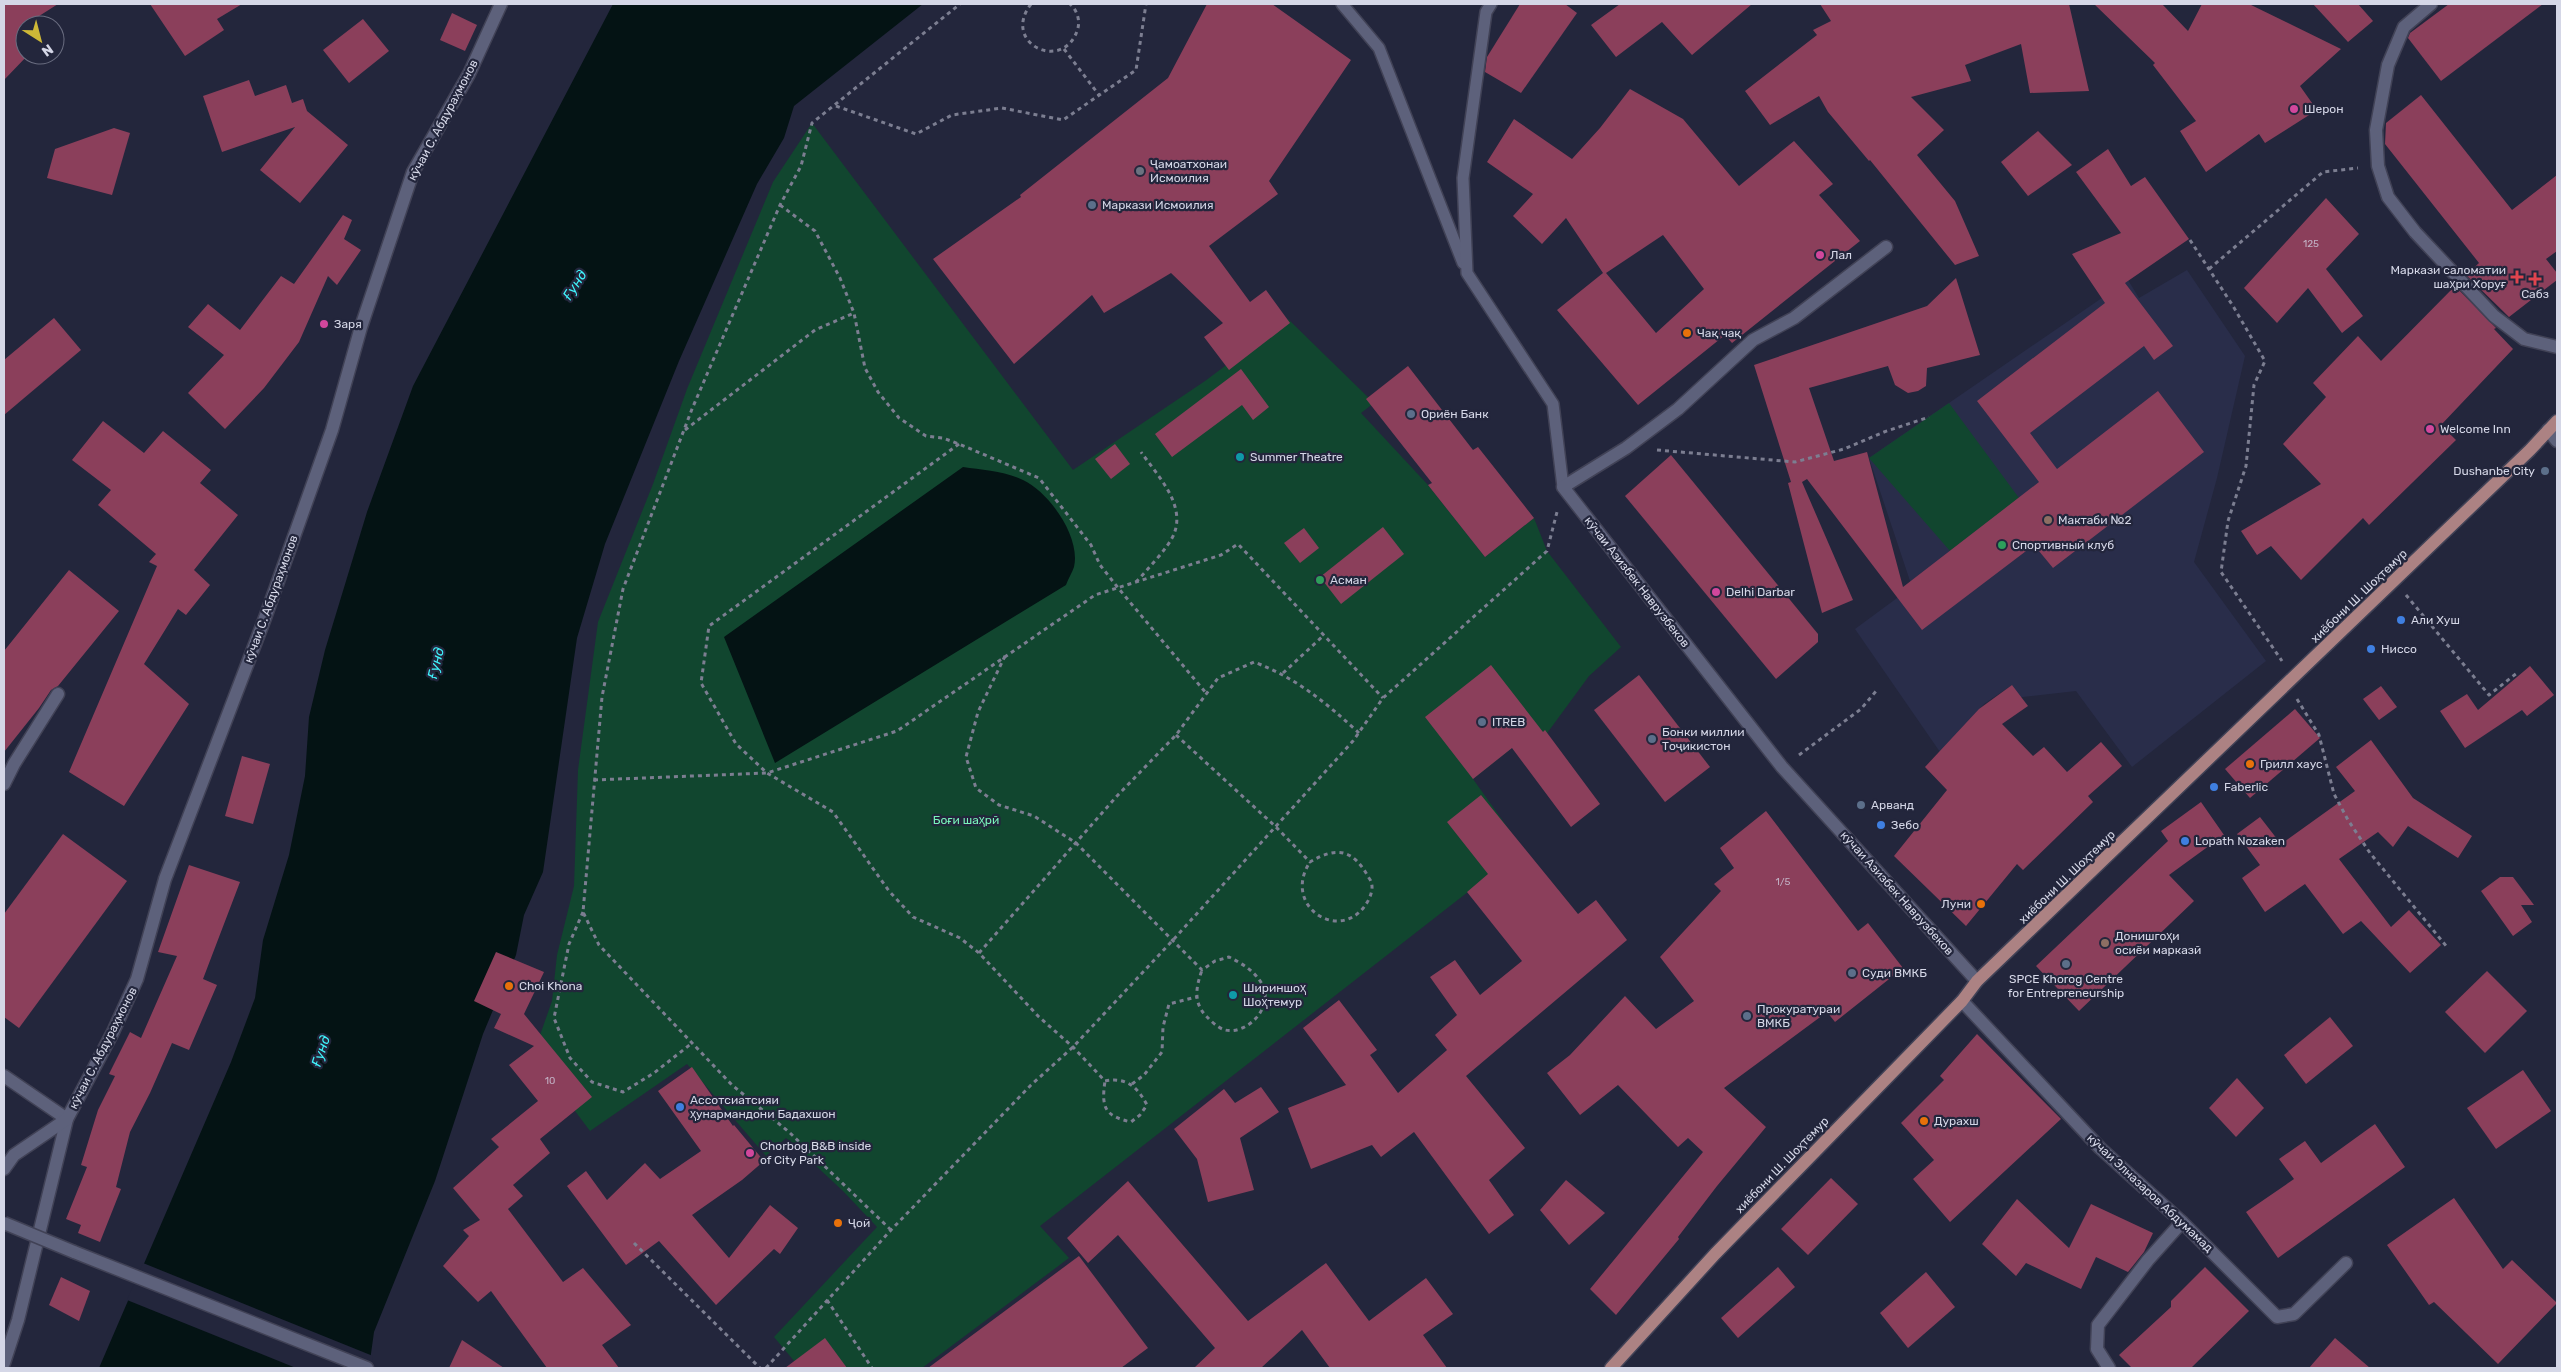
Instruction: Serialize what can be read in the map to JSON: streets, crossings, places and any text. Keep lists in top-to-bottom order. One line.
{"streets":{"main road":["хиёбони Ш. Шоҳтемур"],"street":["кӯчаи С. Абдураҳмонов","кӯчаи Азизбек Наврузбеков","кӯчаи Элназаров Абдумамад"]},"crossings":[["кӯчаи Азизбек Наврузбеков","хиёбони Ш. Шоҳтемур"],["хиёбони Ш. Шоҳтемур","кӯчаи Элназаров Абдумамад"]],"water":["Ғунд"],"parks":["Боғи шаҳрӣ"],"places":{"other":["Шерон","Ҷамоатхонаи Исмоилия","Маркази Исмоилия","Лал","Заря","Чақ чақ","Ориён Банк","Welcome Inn","Summer Theatre","Dushanbe City","Мактаби №2","Спортивный клуб","Асман","Delhi Darbar","Али Хуш","Ниссо","ITREB","Бонки миллии Тоҷикистон","Грилл хаус","Faberlic","Арванд","Зебо","Lopath Nozaken","Луни","Донишгоҳи осиёи марказӣ","SPCE Khorog Centre for Entrepreneurship","Суди ВМКБ","Choi Khona","Шириншоҳ Шоҳтемур","Прокуратураи ВМКБ","Ассотсиатсияи ҳунармандони Бадахшон","Дурахш","Chorbog B&B inside of City Park","Ҷой"],"health":["Маркази саломатии шаҳри Хоруғ","Сабз"]},"house_numbers":["125","1/5","10"],"north":"bottom right"}
